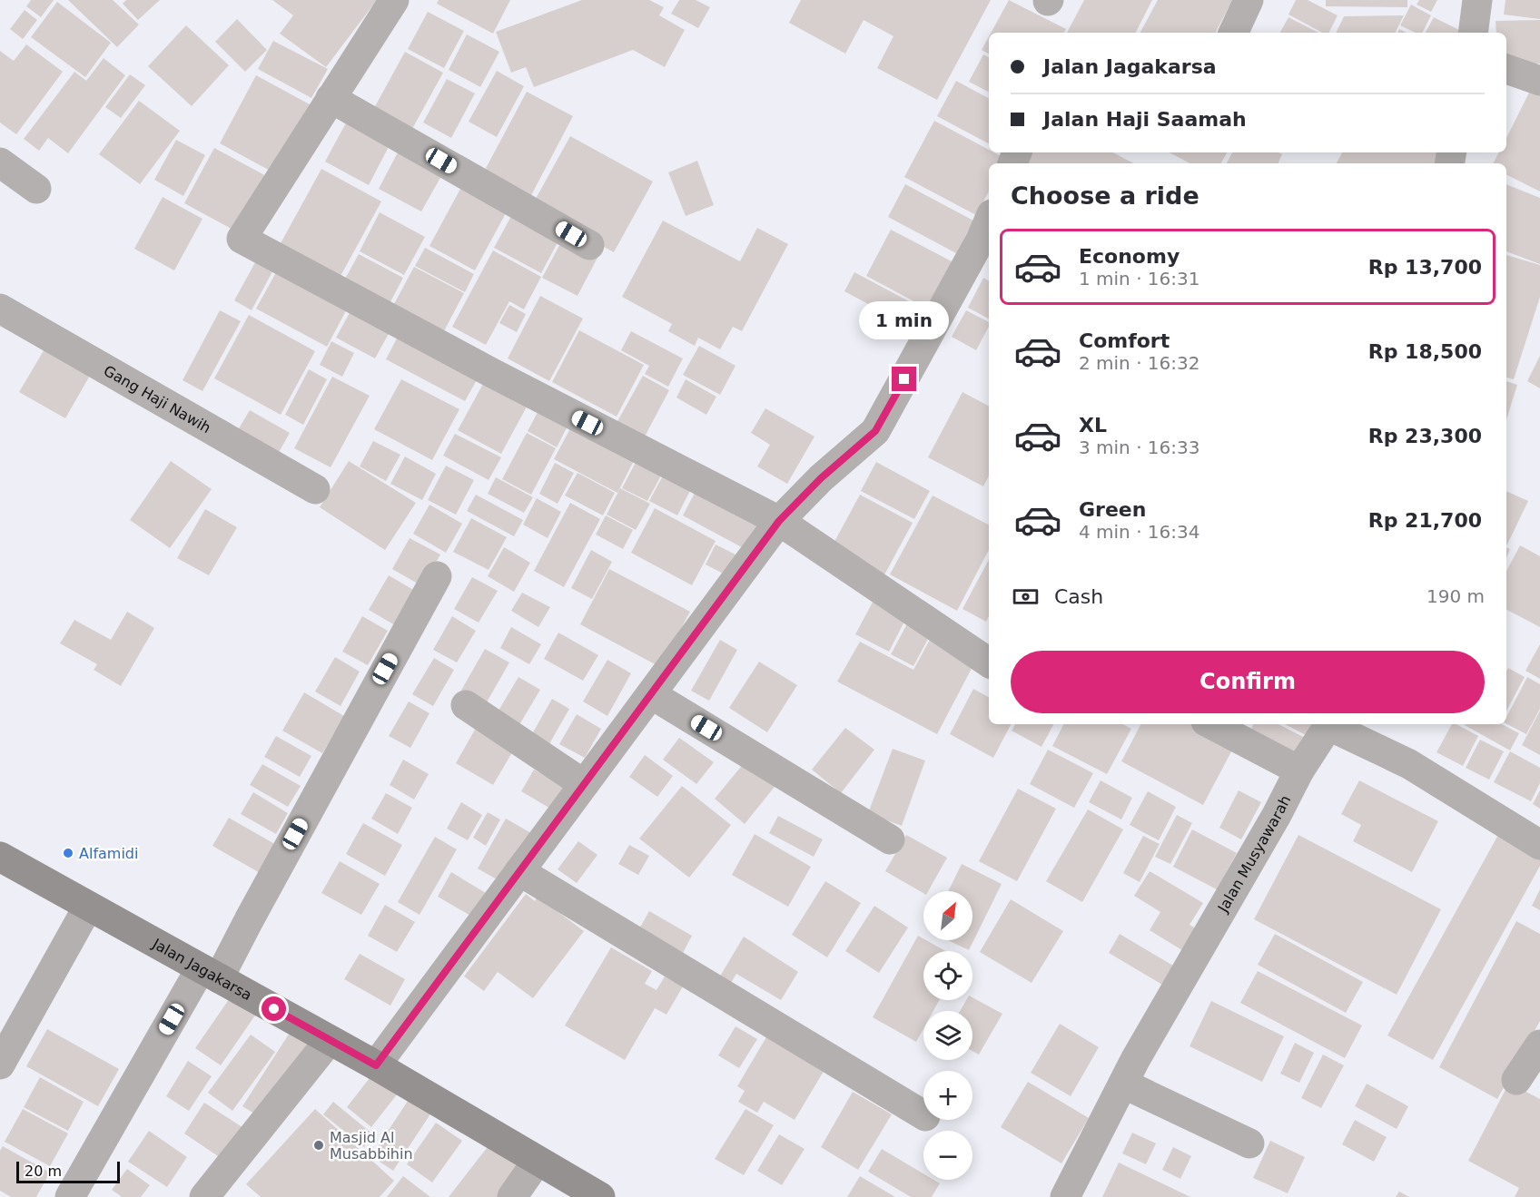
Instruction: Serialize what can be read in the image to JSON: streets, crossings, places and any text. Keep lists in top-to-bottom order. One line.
{"streets":{"main road":["Jalan Jagakarsa"],"street":["Gang Haji Nawih","Jalan Musyawarah"]},"places":["Alfamidi","Masjid Al Musabbihin"],"scale_bar":"20 m","north":"top right","page":{"banner":["Jalan Jagakarsa","Jalan Haji Saamah"],"heading":"Choose a ride","list":[{"name":"Economy","note":"1 min · 16:31","value":"Rp 13,700"},{"name":"Comfort","note":"2 min · 16:32","value":"Rp 18,500"},{"name":"XL","note":"3 min · 16:33","value":"Rp 23,300"},{"name":"Green","note":"4 min · 16:34","value":"Rp 21,700"}],"bubble":"1 min","pay":["Cash","190 m"],"buttons":"Confirm","map_buttons":["+","−"],"scale":"20 m"}}
